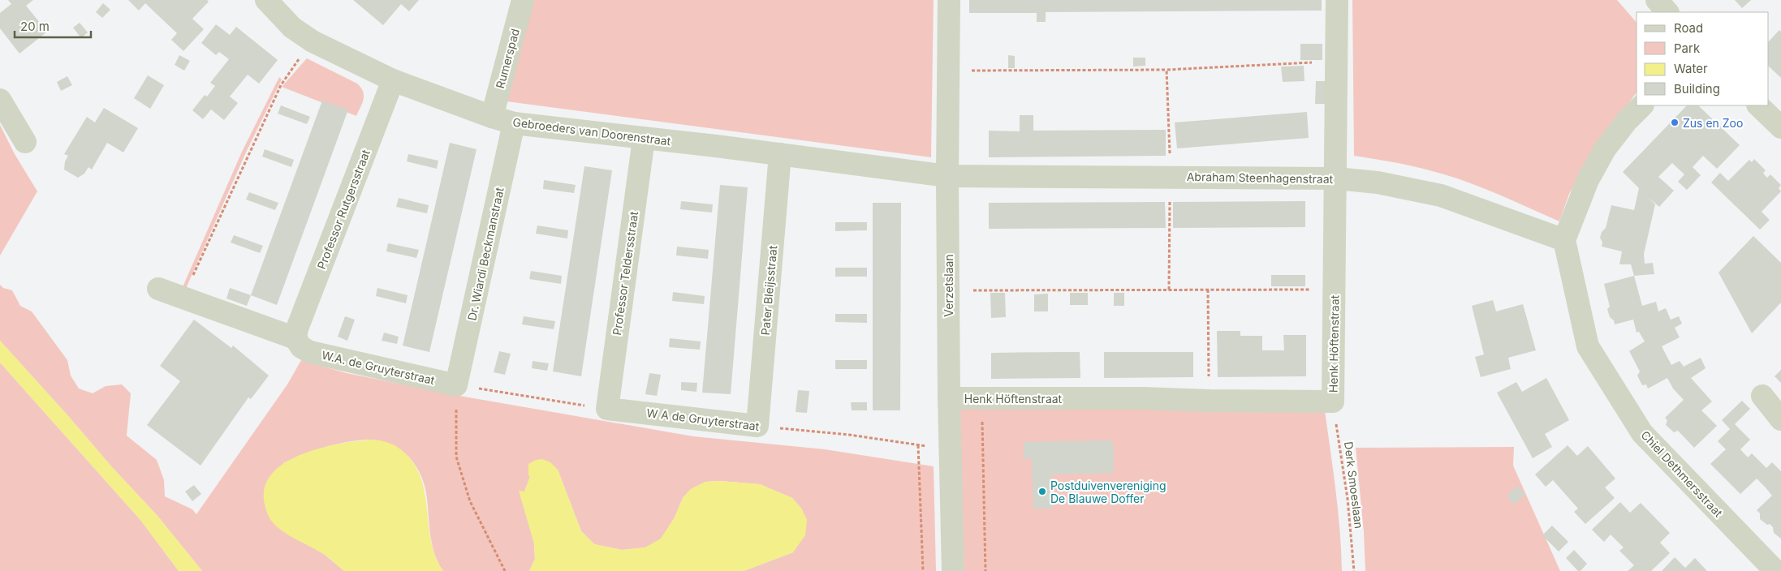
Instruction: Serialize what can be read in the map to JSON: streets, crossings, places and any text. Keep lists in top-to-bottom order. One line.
{"streets":{"street":["Rumerspad","Gebroeders van Doorenstraat","Abraham Steenhagenstraat","Professor Rutgersstraat","Dr. Wiardi Beckmanstraat","Professor Teldersstraat","Verzetslaan","Pater Bleijsstraat","Henk Höftenstraat","W.A. de Gruyterstraat","W A de Gruyterstraat","Chiel Dethmersstraat"],"path":["Derk Smoeslaan"]},"crossings":[["Rumerspad","Gebroeders van Doorenstraat"],["Gebroeders van Doorenstraat","Abraham Steenhagenstraat"],["Gebroeders van Doorenstraat","Professor Rutgersstraat"],["Gebroeders van Doorenstraat","Dr. Wiardi Beckmanstraat"],["Gebroeders van Doorenstraat","Professor Teldersstraat"],["Gebroeders van Doorenstraat","Verzetslaan"],["Gebroeders van Doorenstraat","Pater Bleijsstraat"],["Abraham Steenhagenstraat","Verzetslaan"],["Abraham Steenhagenstraat","Henk Höftenstraat"],["Abraham Steenhagenstraat","Chiel Dethmersstraat"],["Professor Rutgersstraat","W.A. de Gruyterstraat"],["Dr. Wiardi Beckmanstraat","W.A. de Gruyterstraat"],["Professor Teldersstraat","W A de Gruyterstraat"],["Verzetslaan","Henk Höftenstraat"],["Verzetslaan","W A de Gruyterstraat"],["Pater Bleijsstraat","W A de Gruyterstraat"],["Henk Höftenstraat","Derk Smoeslaan"]],"places":["Zus en Zoo","Postduivenvereniging De Blauwe Doffer"],"legend":["Road","Park","Water","Building"],"scale_bar":"20 m"}
